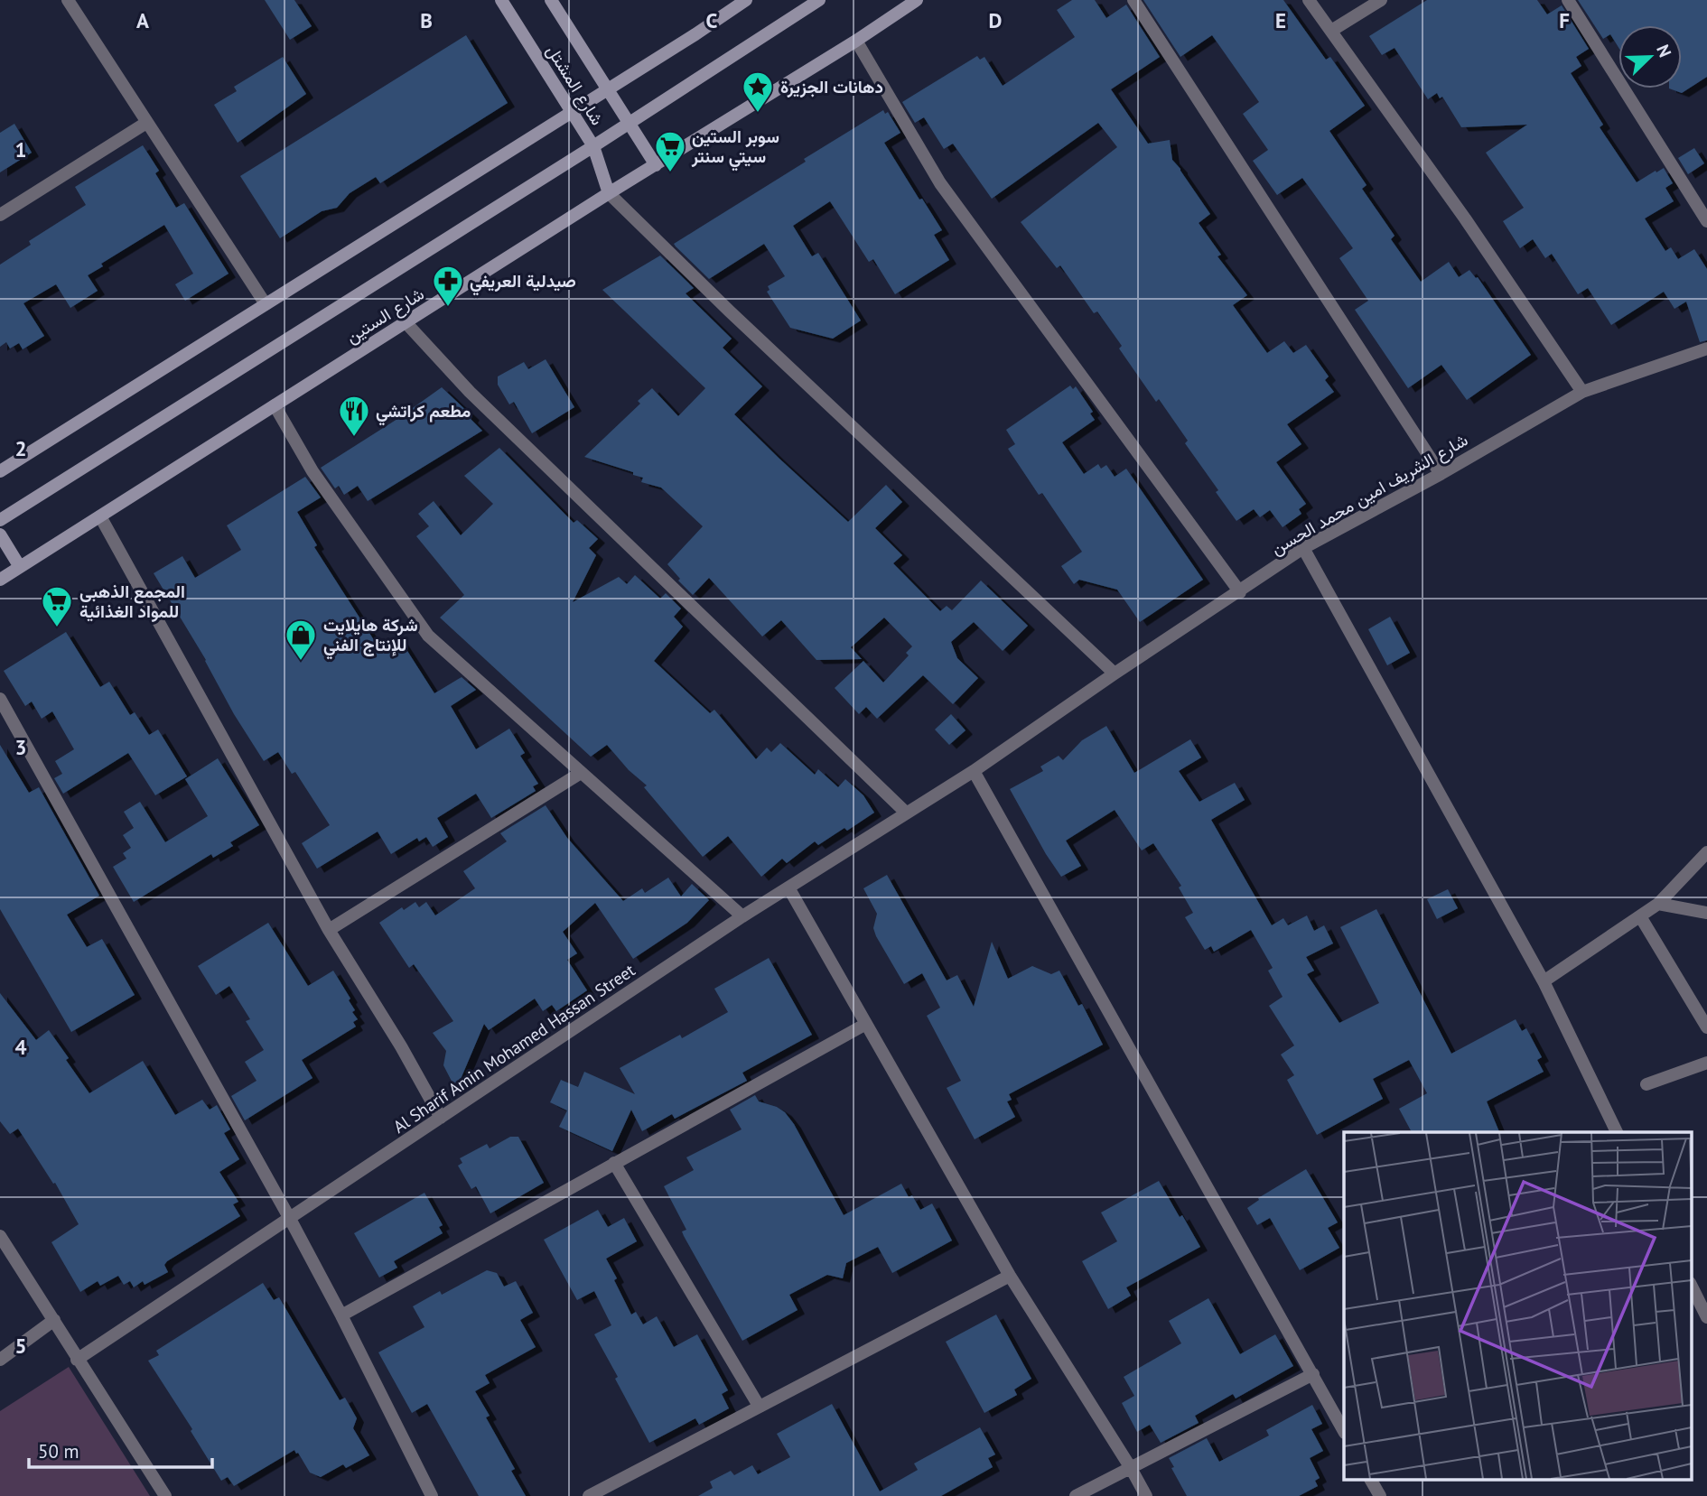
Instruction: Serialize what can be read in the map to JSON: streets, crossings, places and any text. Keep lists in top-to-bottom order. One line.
{"streets":{"main road":["شارع المشتل","شارع الستين"],"street":["شارع الشريف امين محمد الحسن","Al Sharif Amin Mohamed Hassan Street"]},"crossings":[["شارع المشتل","شارع الستين"],["شارع الشريف امين محمد الحسن","Al Sharif Amin Mohamed Hassan Street"]],"places":{"place":["دهانات الجزيرة"],"supermarket":["سوبر الستين سيتي سنتر","المجمع الذهبي للمواد الغذائية"],"pharmacy":["صيدلية العريفي"],"restaurant":["مطعم كراتشي"],"shop":["شركة هايلايت للإنتاج الفني"]},"scale_bar":"50 m","north":"top right","grid":{"columns":["A","B","C","D","E","F"],"rows":["1","2","3","4","5"]}}
